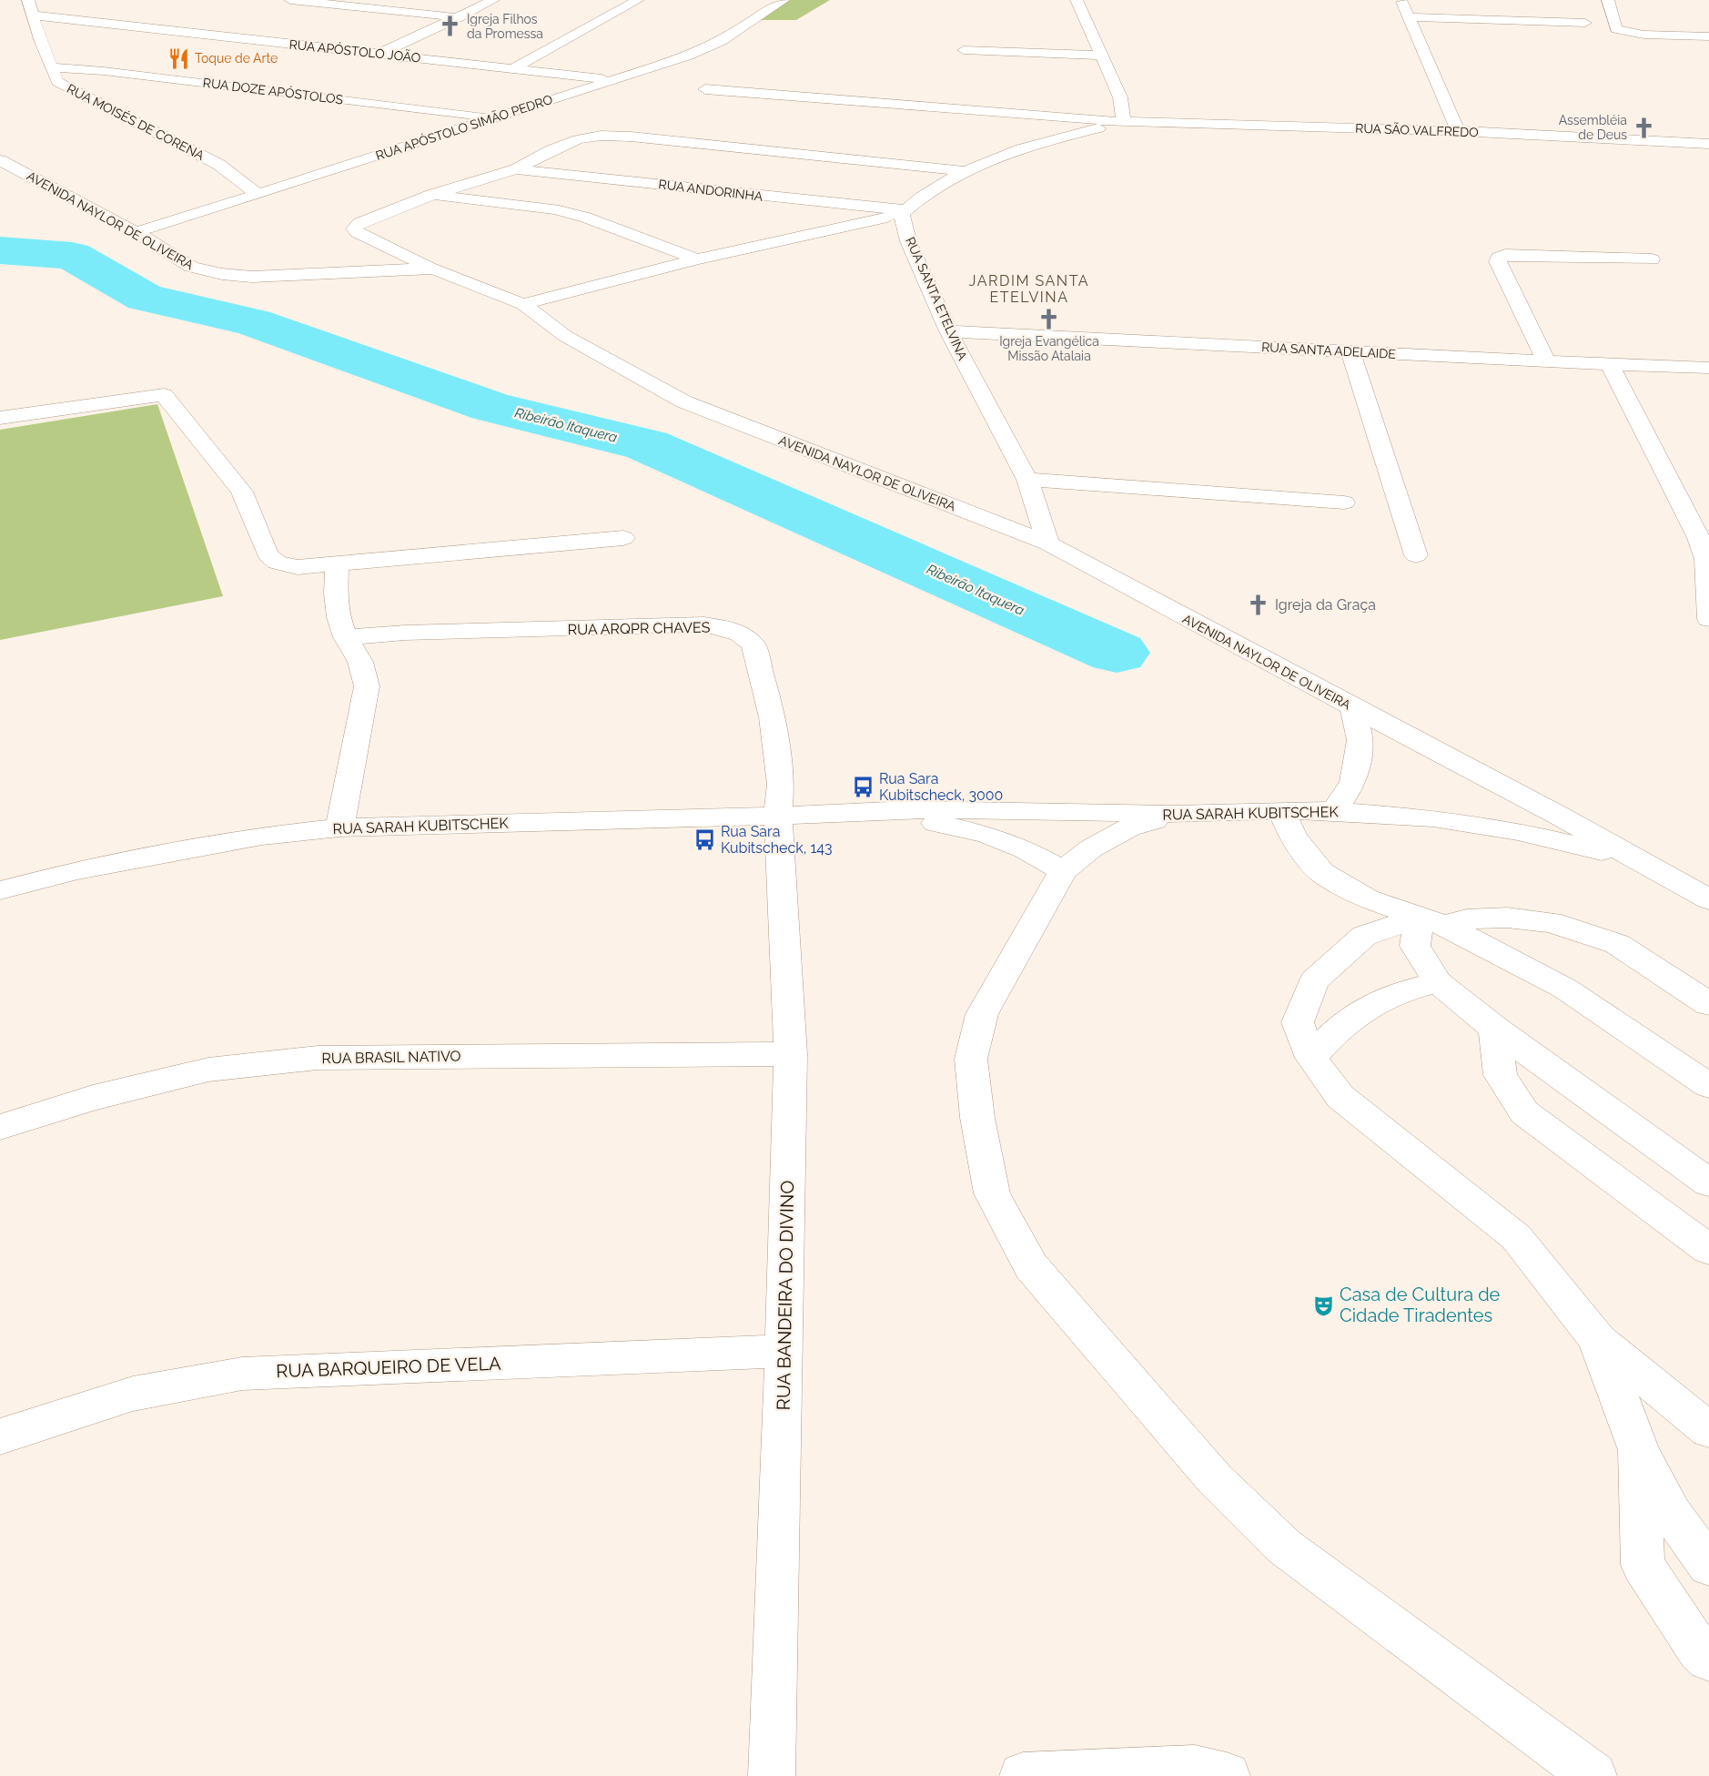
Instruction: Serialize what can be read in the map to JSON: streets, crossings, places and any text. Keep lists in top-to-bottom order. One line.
{"streets":{"street":["RUA APÓSTOLO JOÃO","RUA DOZE APÓSTOLOS","RUA MOISÉS DE CORENA","RUA APÓSTOLO SIMÃO PEDRO","RUA SÃO VALFREDO","RUA ANDORINHA","AVENIDA NAYLOR DE OLIVEIRA","RUA SANTA ETELVINA","RUA SANTA ADELAIDE","RUA ARQPR CHAVES","RUA SARAH KUBITSCHEK","RUA BRASIL NATIVO","RUA BANDEIRA DO DIVINO","RUA BARQUEIRO DE VELA"]},"crossings":[["RUA APÓSTOLO JOÃO","RUA MOISÉS DE CORENA"],["RUA APÓSTOLO JOÃO","RUA APÓSTOLO SIMÃO PEDRO"],["RUA DOZE APÓSTOLOS","RUA MOISÉS DE CORENA"],["RUA DOZE APÓSTOLOS","RUA APÓSTOLO SIMÃO PEDRO"],["RUA MOISÉS DE CORENA","RUA APÓSTOLO SIMÃO PEDRO"],["RUA APÓSTOLO SIMÃO PEDRO","AVENIDA NAYLOR DE OLIVEIRA"],["RUA ANDORINHA","RUA SANTA ETELVINA"],["AVENIDA NAYLOR DE OLIVEIRA","RUA SANTA ETELVINA"],["AVENIDA NAYLOR DE OLIVEIRA","RUA SARAH KUBITSCHEK"],["RUA SANTA ETELVINA","RUA SANTA ADELAIDE"],["RUA ARQPR CHAVES","RUA SARAH KUBITSCHEK"],["RUA ARQPR CHAVES","RUA BANDEIRA DO DIVINO"],["RUA SARAH KUBITSCHEK","RUA BANDEIRA DO DIVINO"],["RUA BRASIL NATIVO","RUA BANDEIRA DO DIVINO"],["RUA BANDEIRA DO DIVINO","RUA BARQUEIRO DE VELA"]],"districts":["JARDIM SANTA ETELVINA"],"water":["Ribeirão Itaquera"],"places":{"church":["Igreja Filhos da Promessa","Assembléia de Deus","Igreja Evangélica Missão Atalaia","Igreja da Graça"],"restaurant":["Toque de Arte"],"bus stop":["Rua Sara Kubitscheck, 3000","Rua Sara Kubitscheck, 143"],"theatre":["Casa de Cultura de Cidade Tiradentes"]}}
